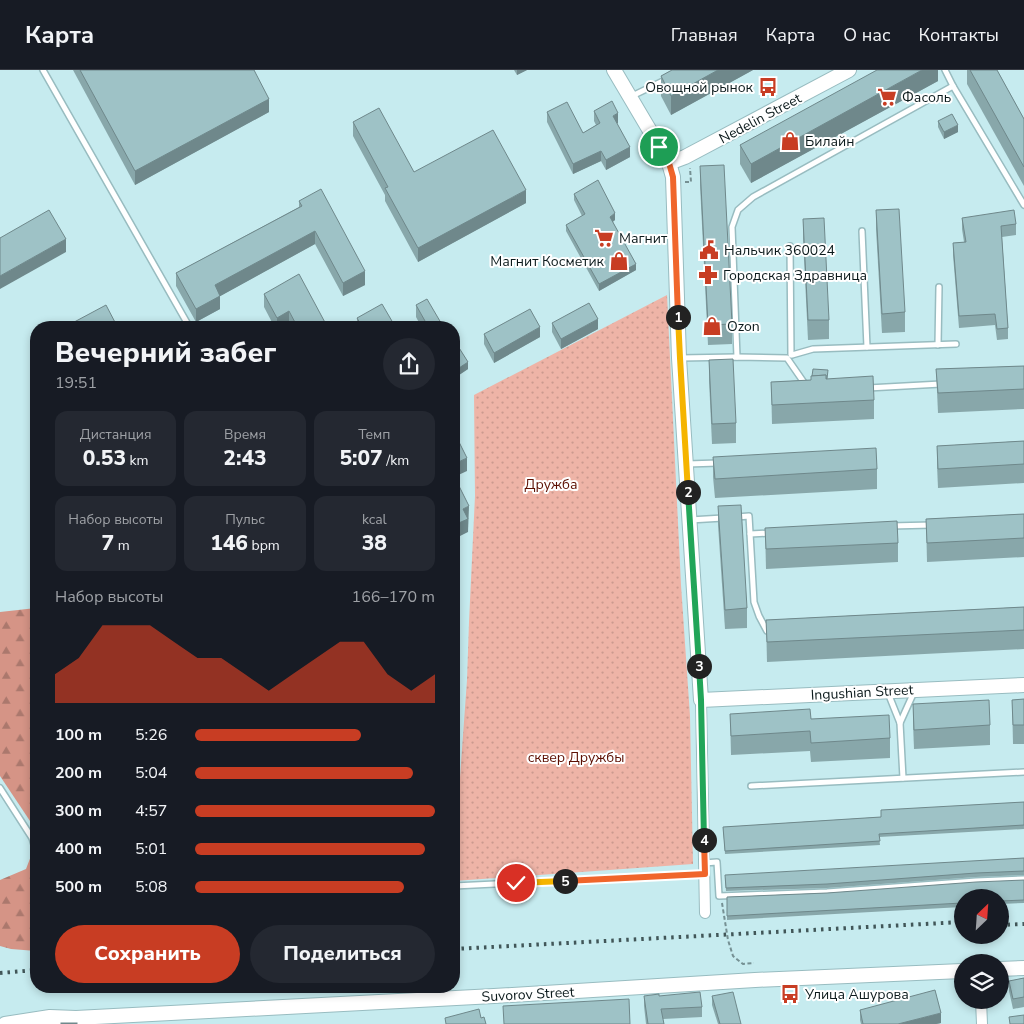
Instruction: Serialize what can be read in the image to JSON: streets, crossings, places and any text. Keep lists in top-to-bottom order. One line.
{"streets":{"street":["Nedelin Street","Ingushian Street","Suvorov Street"]},"parks":["Дружба","сквер Дружбы"],"places":{"bus stop":["Овощной рынок","Улица Ашурова"],"supermarket":["Фасоль","Магнит"],"shop":["Билайн","Магнит Косметик","Ozon"],"public building":["Нальчик 360024"],"pharmacy":["Городская Здравница"]},"north":"top right","page":{"header":"Карта","nav":["Главная","Карта","О нас","Контакты"],"pins":["1","2","3","4","5"],"heading":["Вечерний забег","19:51"],"stats":[["Дистанция","0.53 km"],["Время","2:43"],["Темп","5:07 /km"],["Набор высоты","7 m"],["Пульс","146 bpm"],["kcal","38"]],"chart":["Набор высоты","166–170 m"],"list":[{"name":"100 m","note":"5:26"},{"name":"200 m","note":"5:04"},{"name":"300 m","note":"4:57"},{"name":"400 m","note":"5:01"},{"name":"500 m","note":"5:08"}],"buttons":["Сохранить","Поделиться"]}}
